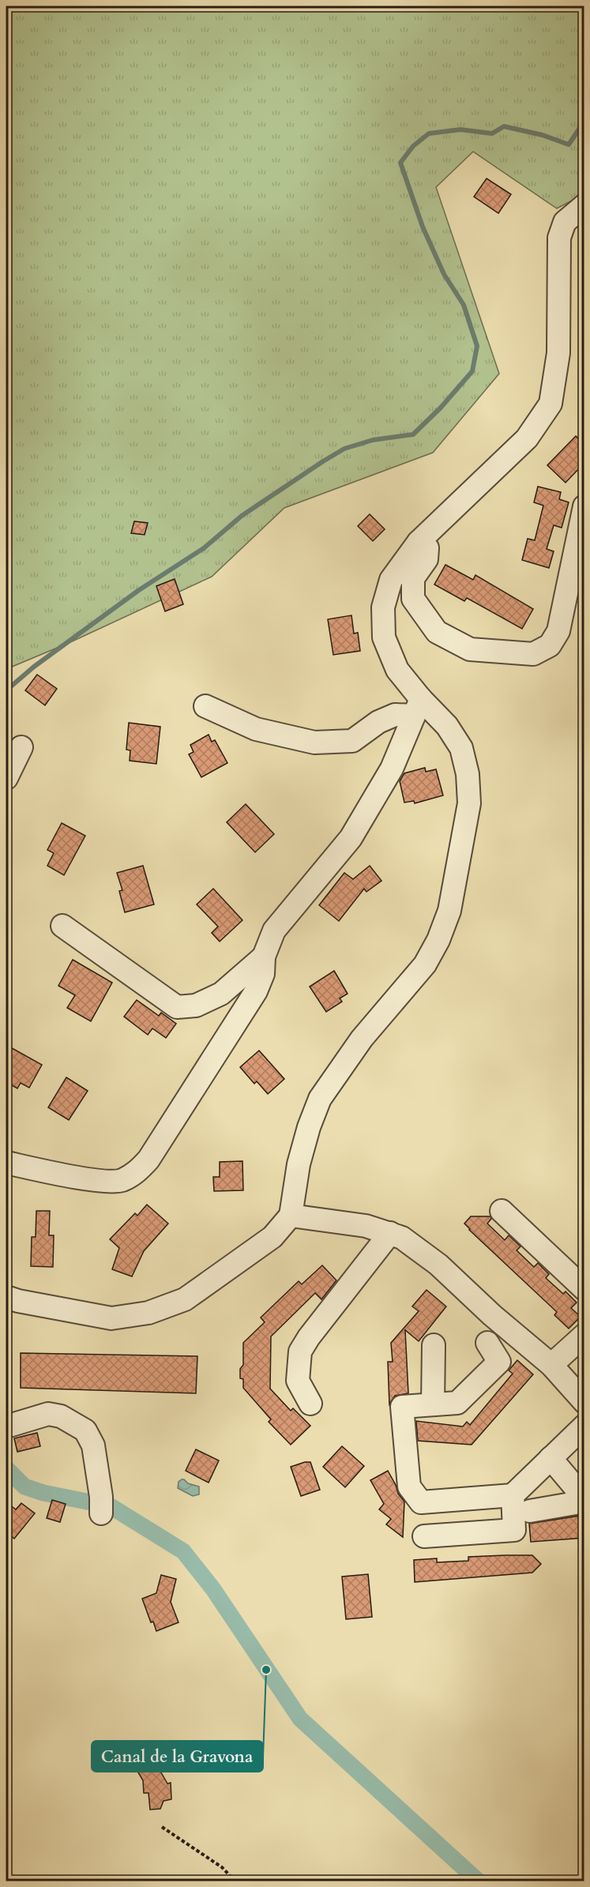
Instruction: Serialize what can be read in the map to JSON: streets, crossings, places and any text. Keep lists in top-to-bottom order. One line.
{"places":["Canal de la Gravona"]}
